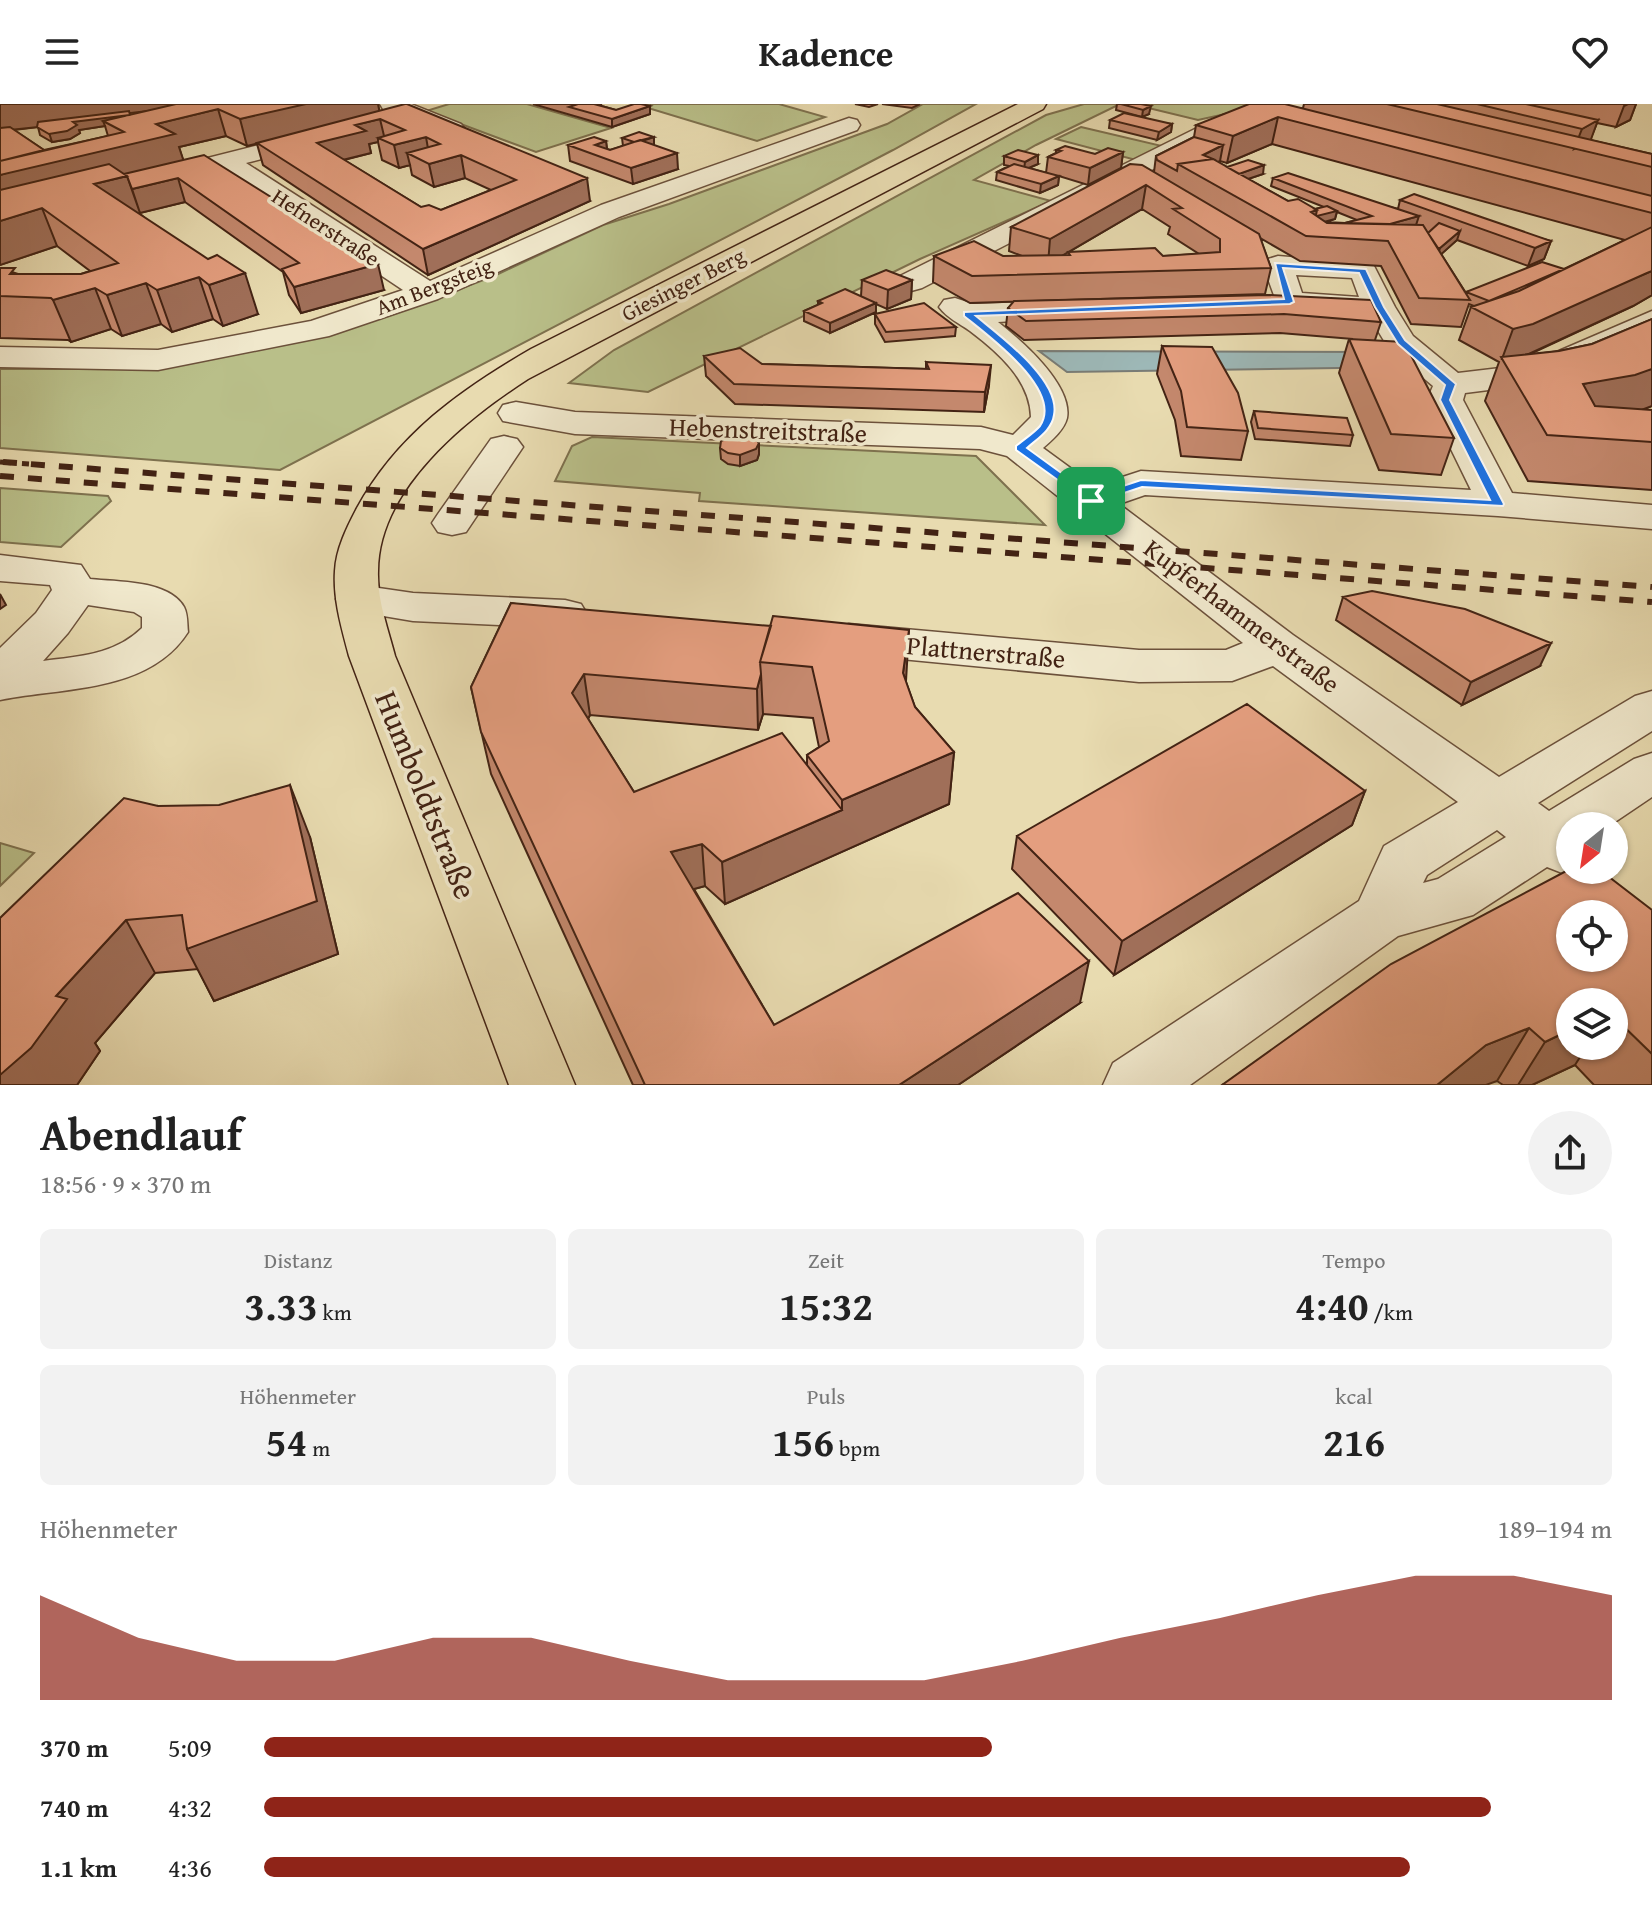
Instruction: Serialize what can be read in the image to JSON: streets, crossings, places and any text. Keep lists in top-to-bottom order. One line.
{"streets":{"main road":["Giesinger Berg","Humboldtstraße"],"street":["Hefnerstraße","Am Bergsteig","Hebenstreitstraße","Kupferhammerstraße","Plattnerstraße"]},"crossings":[["Hefnerstraße","Am Bergsteig"],["Giesinger Berg","Humboldtstraße"],["Hebenstreitstraße","Kupferhammerstraße"],["Kupferhammerstraße","Plattnerstraße"]],"north":"bottom left","page":{"header":"Kadence","heading":["Abendlauf","18:56 · 9 × 370 m"],"stats":[["Distanz","3.33 km"],["Zeit","15:32"],["Tempo","4:40 /km"],["Höhenmeter","54 m"],["Puls","156 bpm"],["kcal","216"]],"chart":["Höhenmeter","189–194 m"],"list":[{"name":"370 m","note":"5:09"},{"name":"740 m","note":"4:32"},{"name":"1.1 km","note":"4:36"}]}}
